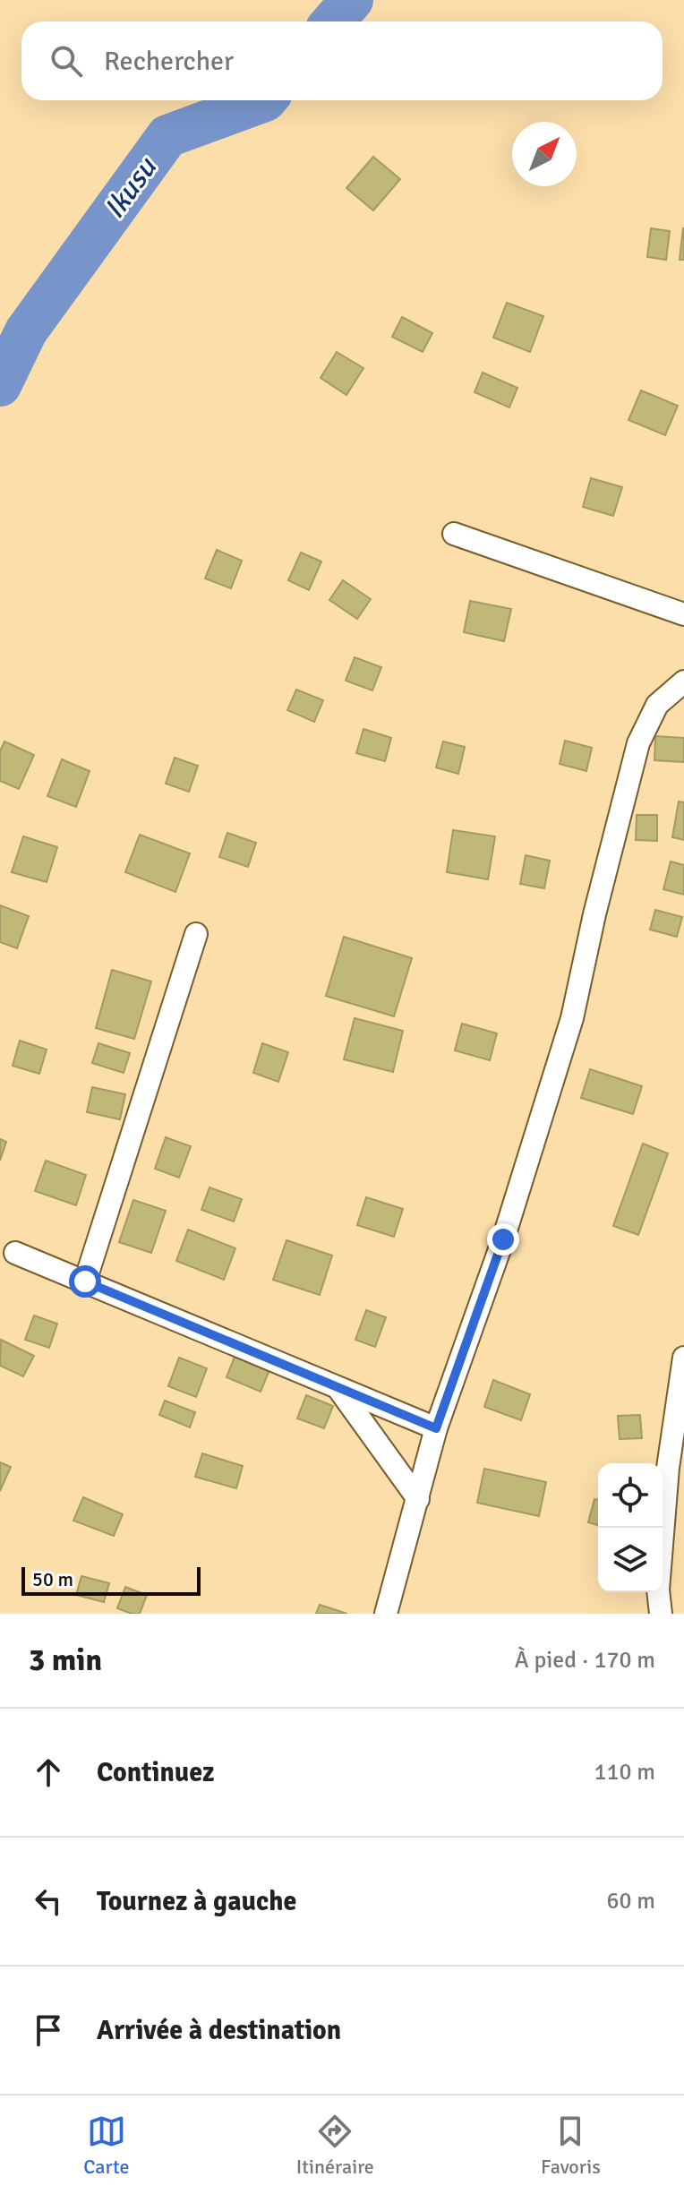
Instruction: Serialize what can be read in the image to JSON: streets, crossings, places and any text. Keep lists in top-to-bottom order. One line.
{"water":["Ikusu"],"scale_bar":"50 m","north":"top right","page":{"search":"Rechercher","scale":"50 m","heading":["3 min","À pied · 170 m"],"list":[["Continuez","110 m"],["Tournez à gauche","60 m"],"Arrivée à destination"],"nav":["Carte","Itinéraire","Favoris"]}}
